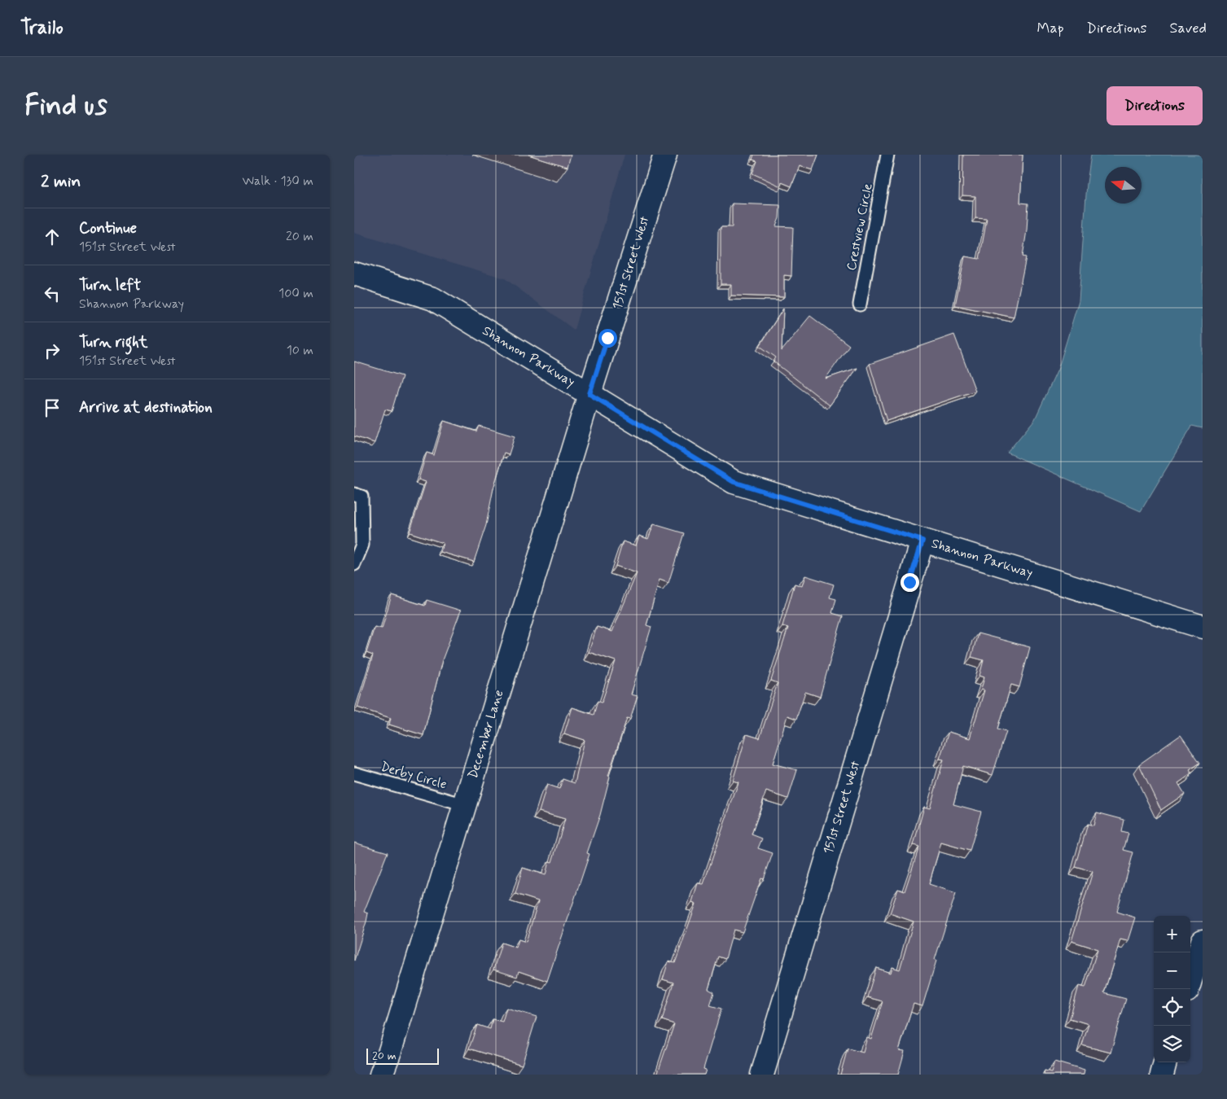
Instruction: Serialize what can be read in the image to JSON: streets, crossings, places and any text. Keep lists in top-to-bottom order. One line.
{"streets":{"street":["151st Street West","Shannon Parkway","December Lane"],"lane":["Crestview Circle","Derby Circle"]},"crossings":[["151st Street West","Shannon Parkway"],["151st Street West","December Lane"],["Shannon Parkway","December Lane"],["December Lane","Derby Circle"]],"scale_bar":"20 m","north":"left","page":{"header":"Trailo","nav":["Map","Directions","Saved"],"buttons":"Directions","title":"Find us","heading":["2 min","Walk · 130 m"],"list":[["Continue","151st Street West","20 m"],["Turn left","Shannon Parkway","100 m"],["Turn right","151st Street West","10 m"],"Arrive at destination"],"map_buttons":["+","−"],"scale":"20 m"}}
